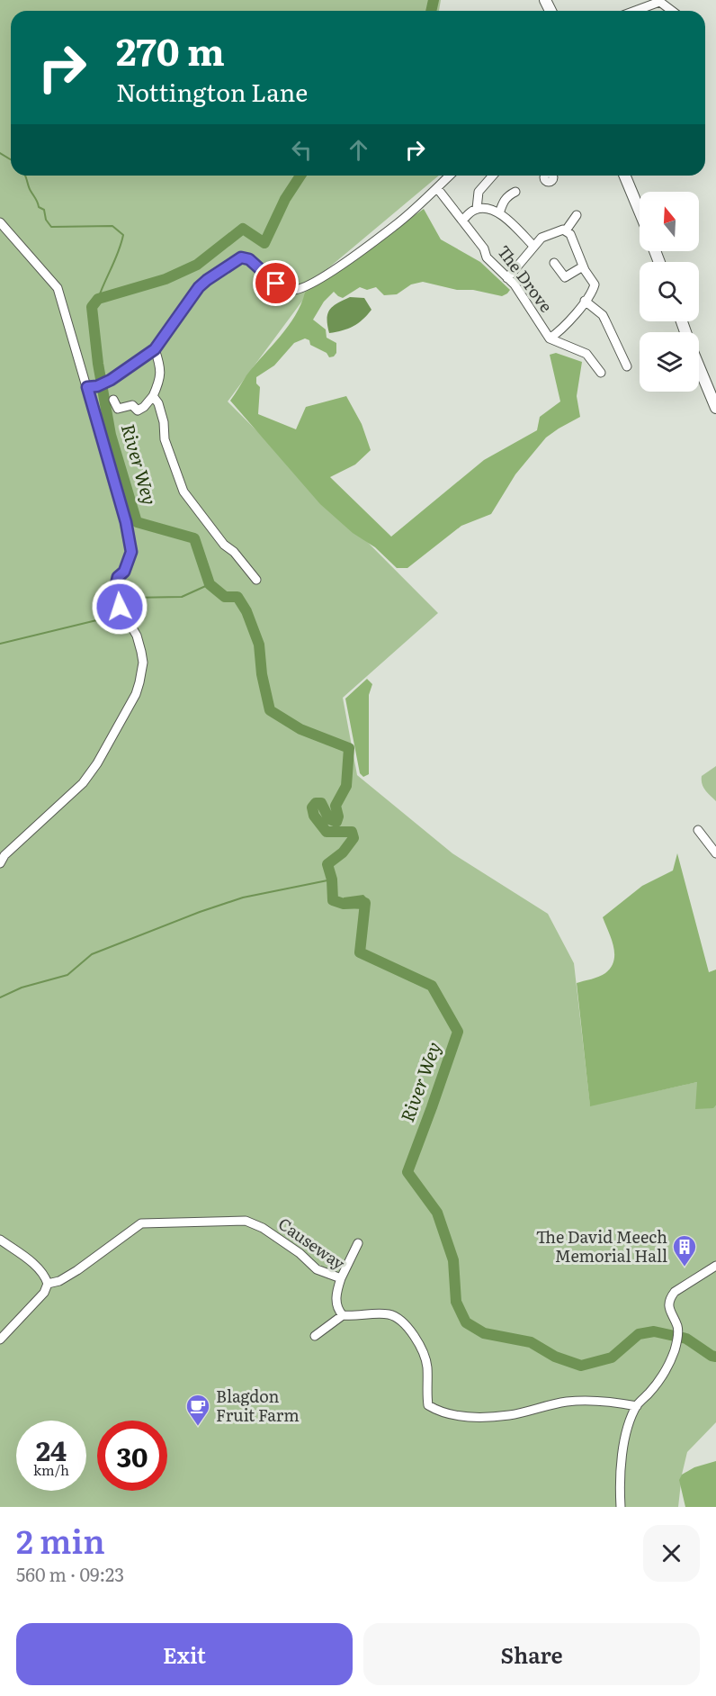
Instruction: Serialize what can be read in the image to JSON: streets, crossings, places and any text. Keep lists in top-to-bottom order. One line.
{"streets":{"street":["The Drove","Causeway"]},"water":["River Wey"],"places":{"building":["The David Meech Memorial Hall"],"cafe":["Blagdon Fruit Farm"]},"north":"top","page":{"turn":["270 m","Nottington Lane"],"speed":"24 km/h","limit":"30","heading":["2 min","560 m · 09:23"],"buttons":["Exit","Share"]}}
